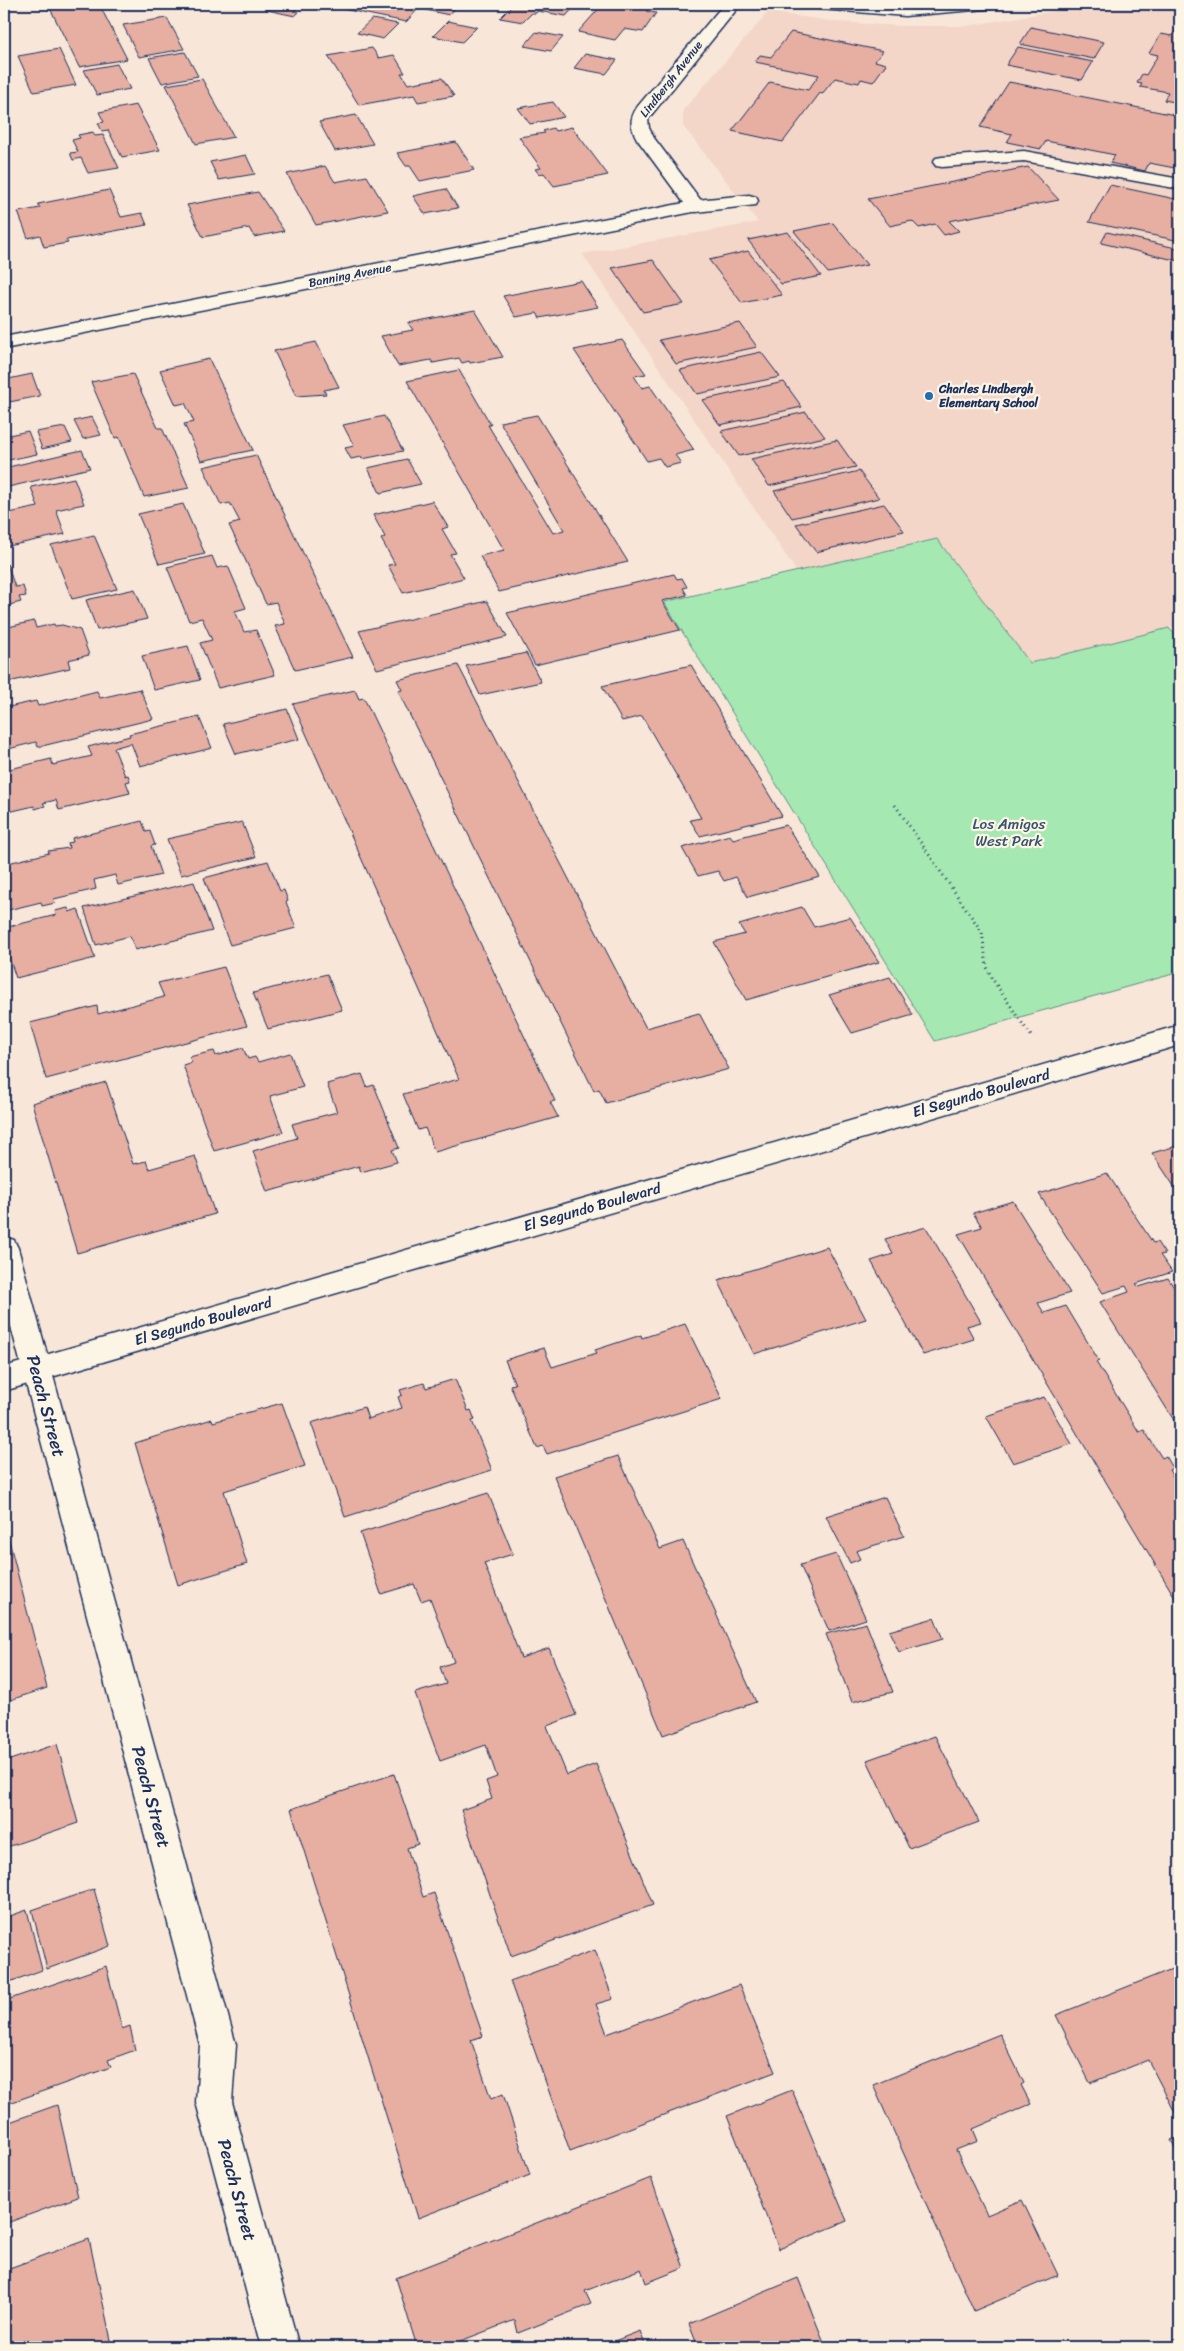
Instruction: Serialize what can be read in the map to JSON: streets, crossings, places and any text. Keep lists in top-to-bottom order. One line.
{"streets":{"street":["Lindbergh Avenue","Banning Avenue","El Segundo Boulevard","Peach Street"]},"crossings":[["Lindbergh Avenue","Banning Avenue"],["El Segundo Boulevard","Peach Street"]],"parks":["Los Amigos West Park"],"places":["Charles Lindbergh Elementary School"]}
